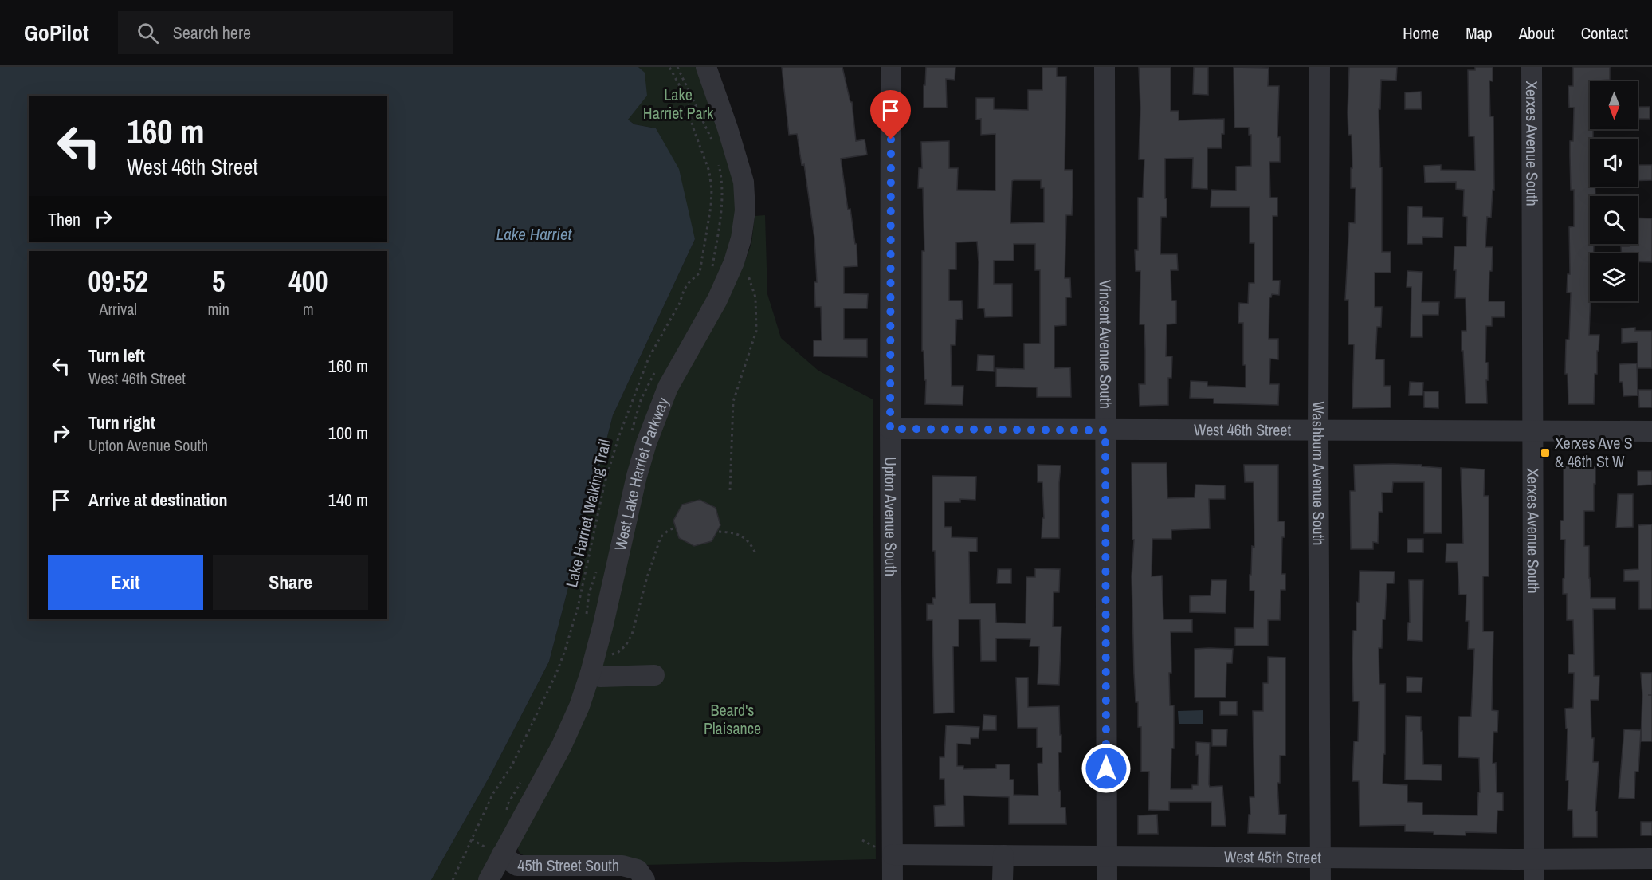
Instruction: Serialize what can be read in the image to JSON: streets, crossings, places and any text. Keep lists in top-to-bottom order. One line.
{"streets":{"street":["Xerxes Avenue South","Vincent Avenue South","West 46th Street","Washburn Avenue South","West Lake Harriet Parkway","Upton Avenue South","West 45th Street","45th Street South"],"path":["Lake Harriet Walking Trail"]},"crossings":[["Xerxes Avenue South","West 46th Street"],["Xerxes Avenue South","West 45th Street"],["Vincent Avenue South","West 46th Street"],["Vincent Avenue South","West 45th Street"],["West 46th Street","Washburn Avenue South"],["West 46th Street","Upton Avenue South"],["Washburn Avenue South","West 45th Street"],["West Lake Harriet Parkway","45th Street South"],["Upton Avenue South","West 45th Street"]],"water":["Lake Harriet"],"parks":["Lake Harriet Park","Beard's Plaisance"],"places":{"transit":["Xerxes Ave S & 46th St W"]},"north":"bottom","page":{"header":"GoPilot","search":"Search here","nav":["Home","Map","About","Contact"],"turn":["160 m","West 46th Street"],"then":"Then","eta":["09:52","Arrival","5","min","400","m"],"list":[{"name":"Turn left","note":"West 46th Street","value":"160 m"},{"name":"Turn right","note":"Upton Avenue South","value":"100 m"},{"name":"Arrive at destination","value":"140 m"}],"buttons":["Exit","Share"]}}
